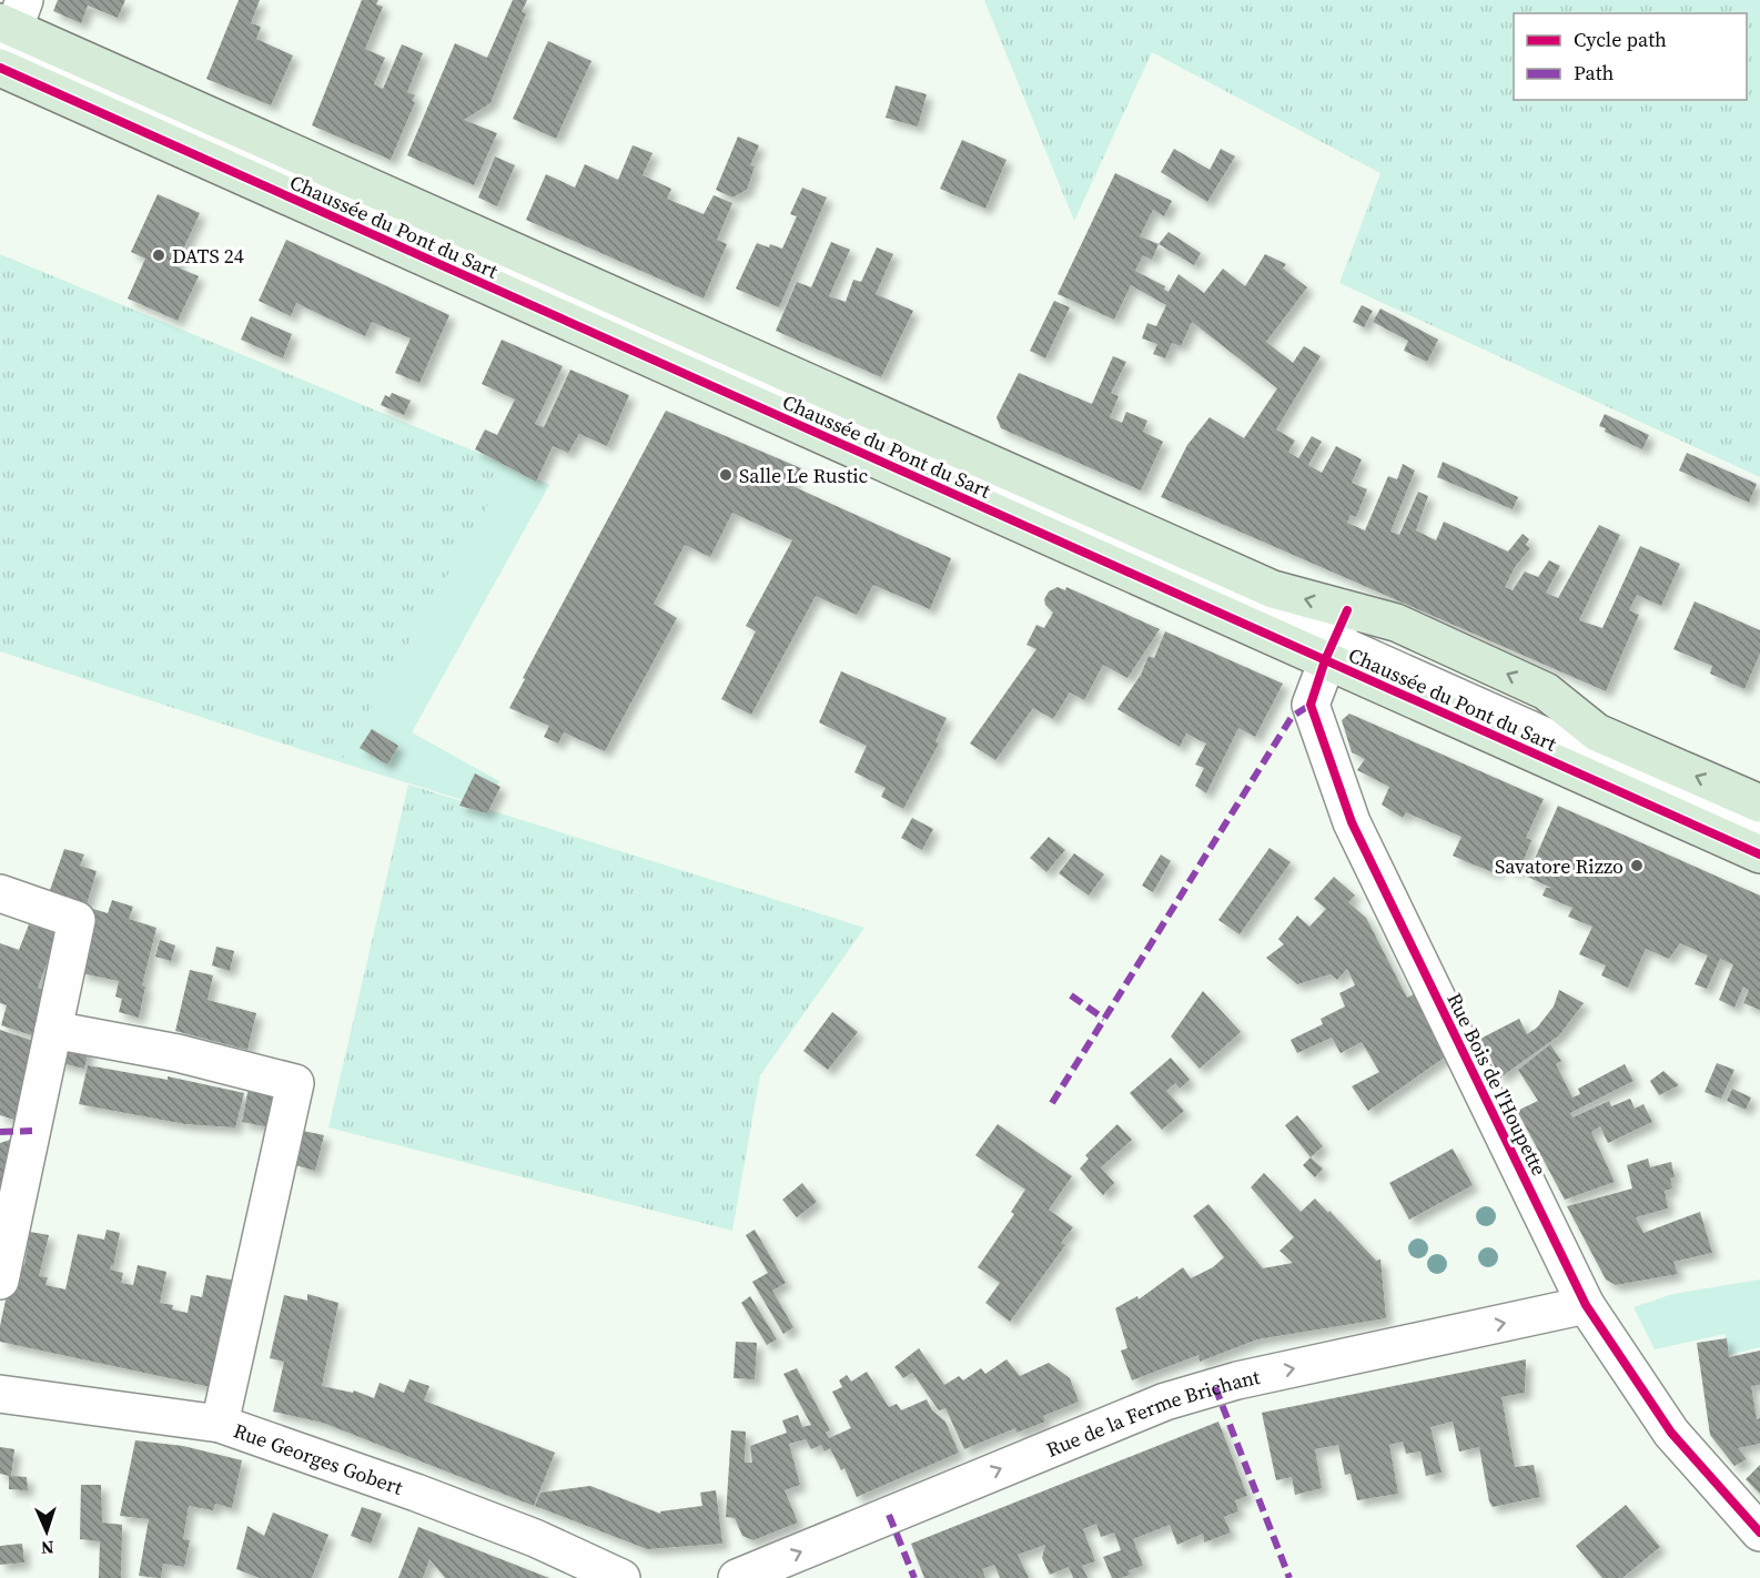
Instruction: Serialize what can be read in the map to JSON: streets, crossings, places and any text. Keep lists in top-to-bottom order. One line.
{"streets":{"main road":["Chaussée du Pont du Sart"],"street":["Rue Bois de l'Houpette","Rue de la Ferme Brichant","Rue Georges Gobert"]},"crossings":[["Chaussée du Pont du Sart","Rue Bois de l'Houpette"],["Rue Bois de l'Houpette","Rue de la Ferme Brichant"]],"one_way":["Rue de la Ferme Brichant"],"places":["DATS 24","Salle Le Rustic","Savatore Rizzo"],"legend":["Cycle path","Path"],"north":"bottom"}
